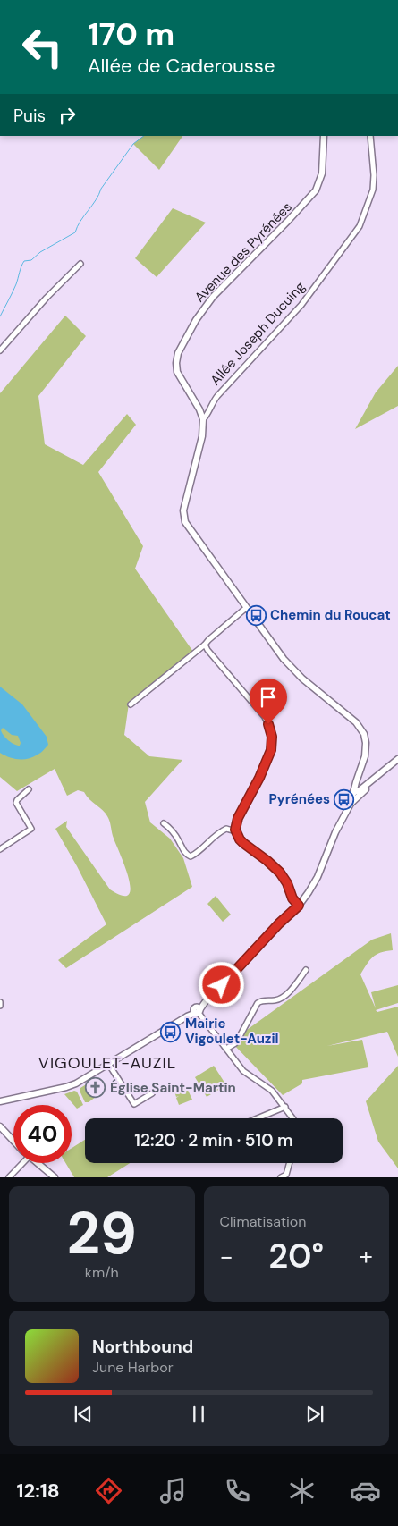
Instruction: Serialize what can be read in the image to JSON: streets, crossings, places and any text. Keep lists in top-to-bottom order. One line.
{"streets":{"street":["Avenue des Pyrénées","Allée Joseph Ducuing"]},"crossings":[["Avenue des Pyrénées","Allée Joseph Ducuing"]],"districts":["VIGOULET-AUZIL"],"places":{"bus stop":["Chemin du Roucat","Pyrénées","Mairie Vigoulet-Auzil"],"church":["Église Saint-Martin"]},"page":{"turn":["170 m","Allée de Caderousse"],"then":"Puis","limit":"40","trip":"12:20 · 2 min · 510 m","tile":[["29","km/h"],"Climatisation"],"heat":["−","20°","+"],"song":["Northbound","June Harbor"],"tabs":"12:18"}}
